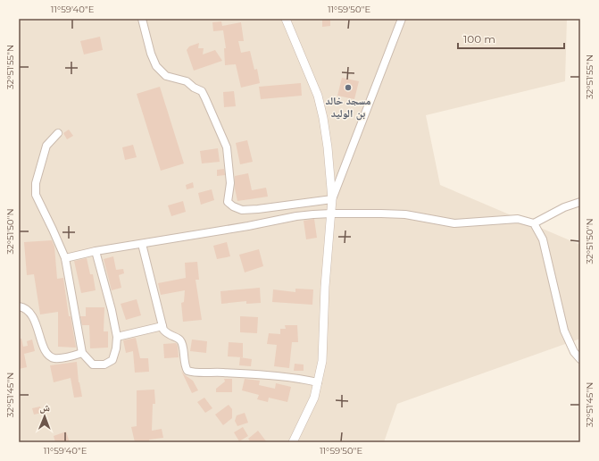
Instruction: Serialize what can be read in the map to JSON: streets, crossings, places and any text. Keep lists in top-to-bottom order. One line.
{"places":["مسجد خالد بن الوليد"],"scale_bar":"100 m","north":"top","coordinates":["11°59'40\"E","11°59'50\"E","32°51'55\"N","32°51'50\"N","32°51'45\"N"]}
